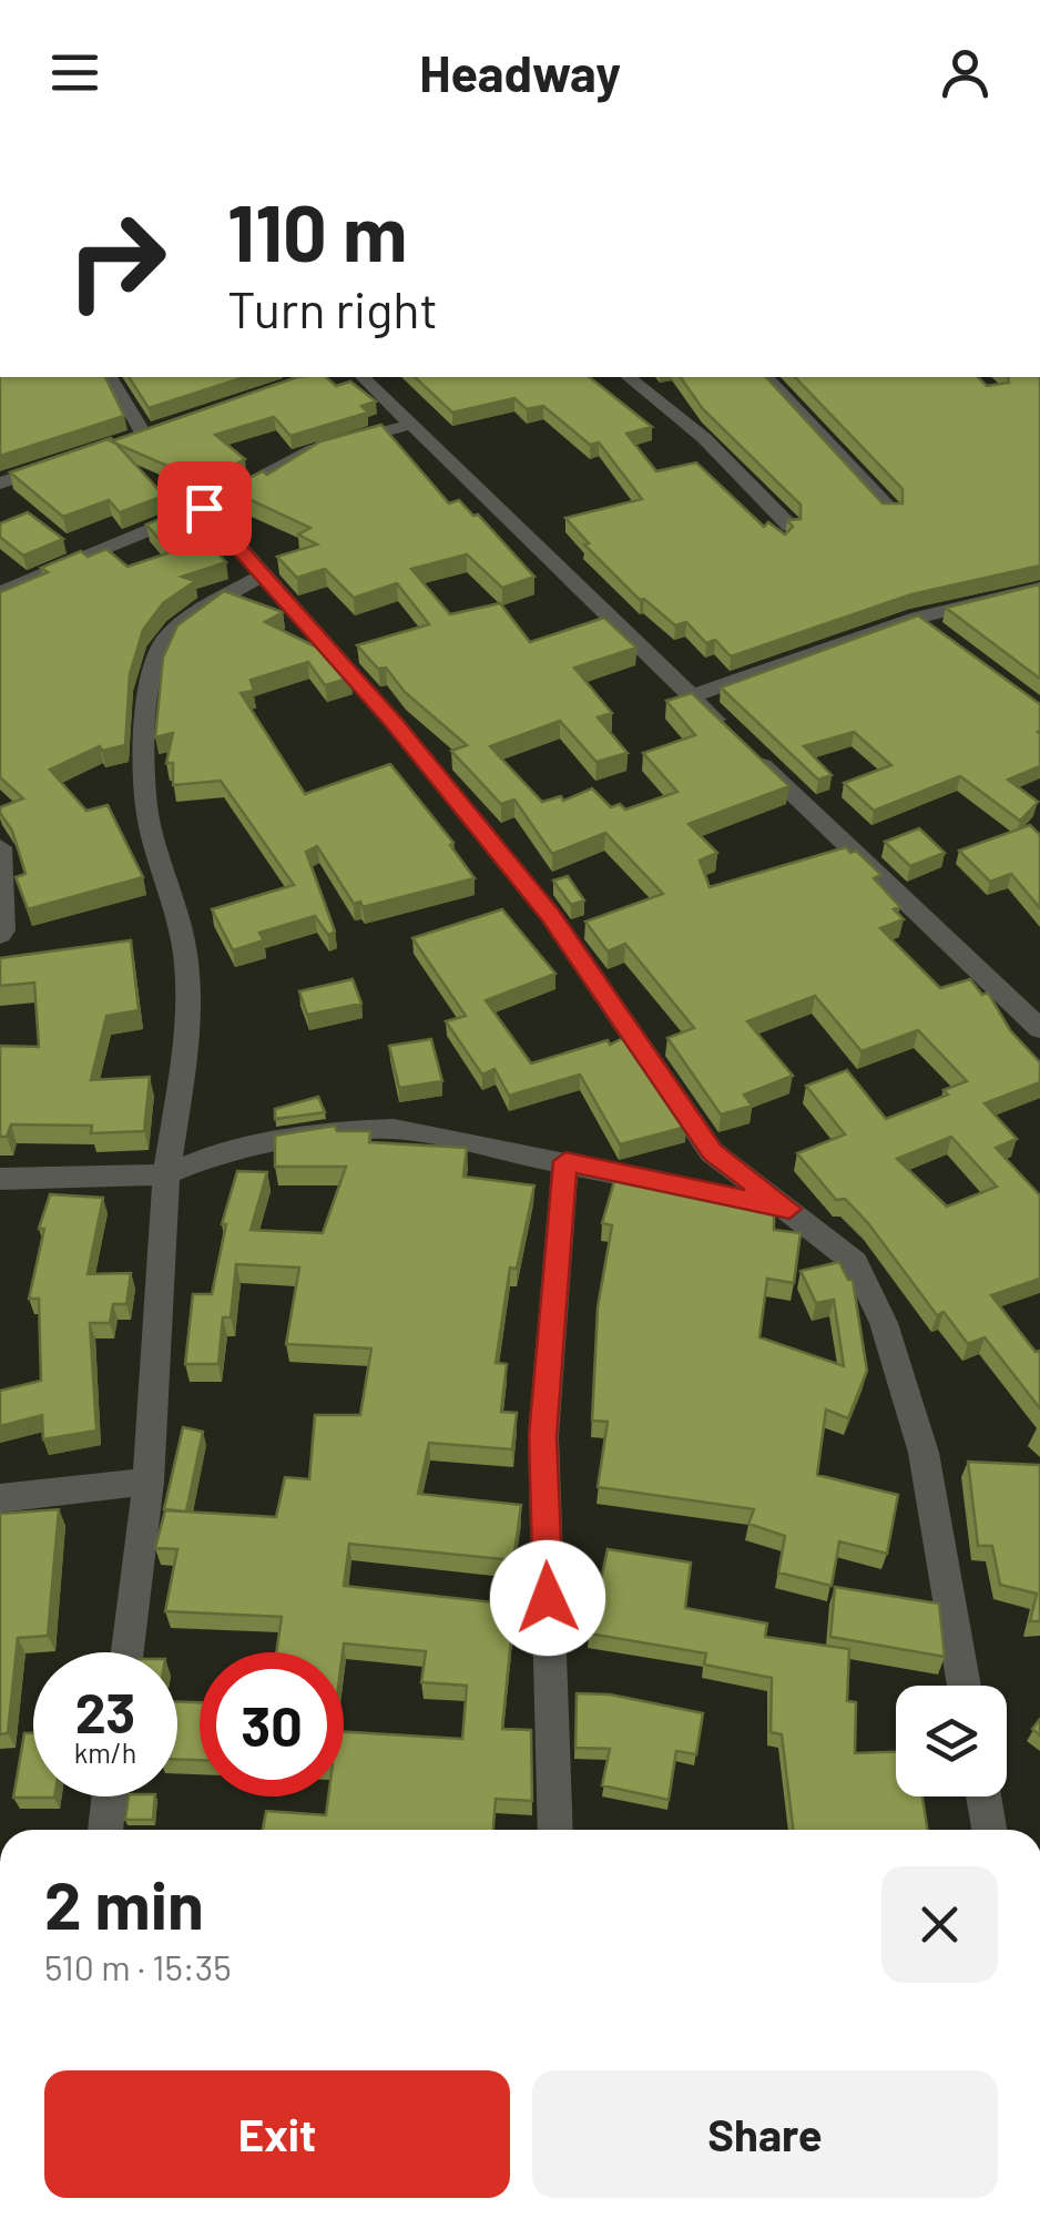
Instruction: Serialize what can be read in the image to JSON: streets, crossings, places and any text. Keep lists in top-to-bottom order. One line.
{"page":{"header":"Headway","turn":["110 m","Turn right"],"speed":"23 km/h","limit":"30","heading":["2 min","510 m · 15:35"],"buttons":["Exit","Share"]}}
